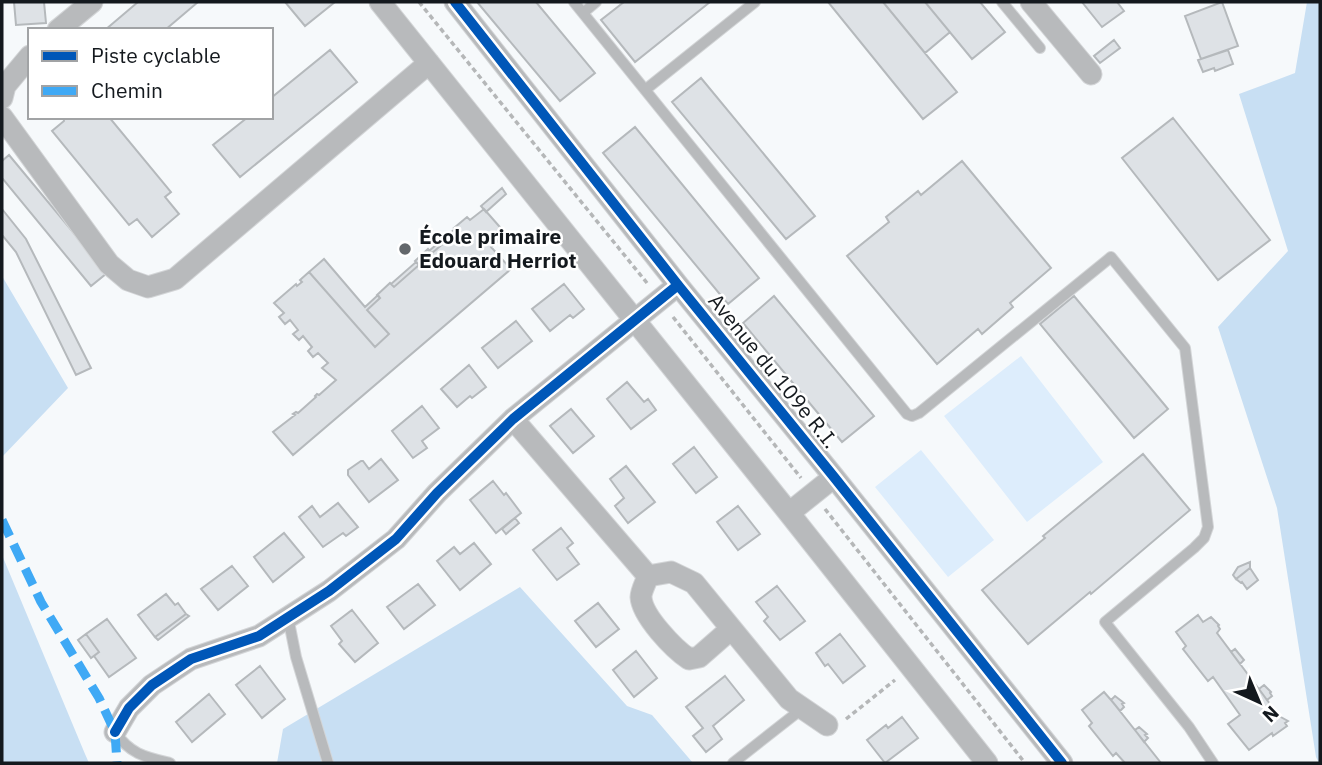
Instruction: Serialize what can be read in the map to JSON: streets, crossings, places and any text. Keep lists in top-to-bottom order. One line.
{"streets":{"street":["Avenue du 109e R.I."]},"places":["École primaire Edouard Herriot"],"legend":["Piste cyclable","Chemin"],"north":"bottom right"}
